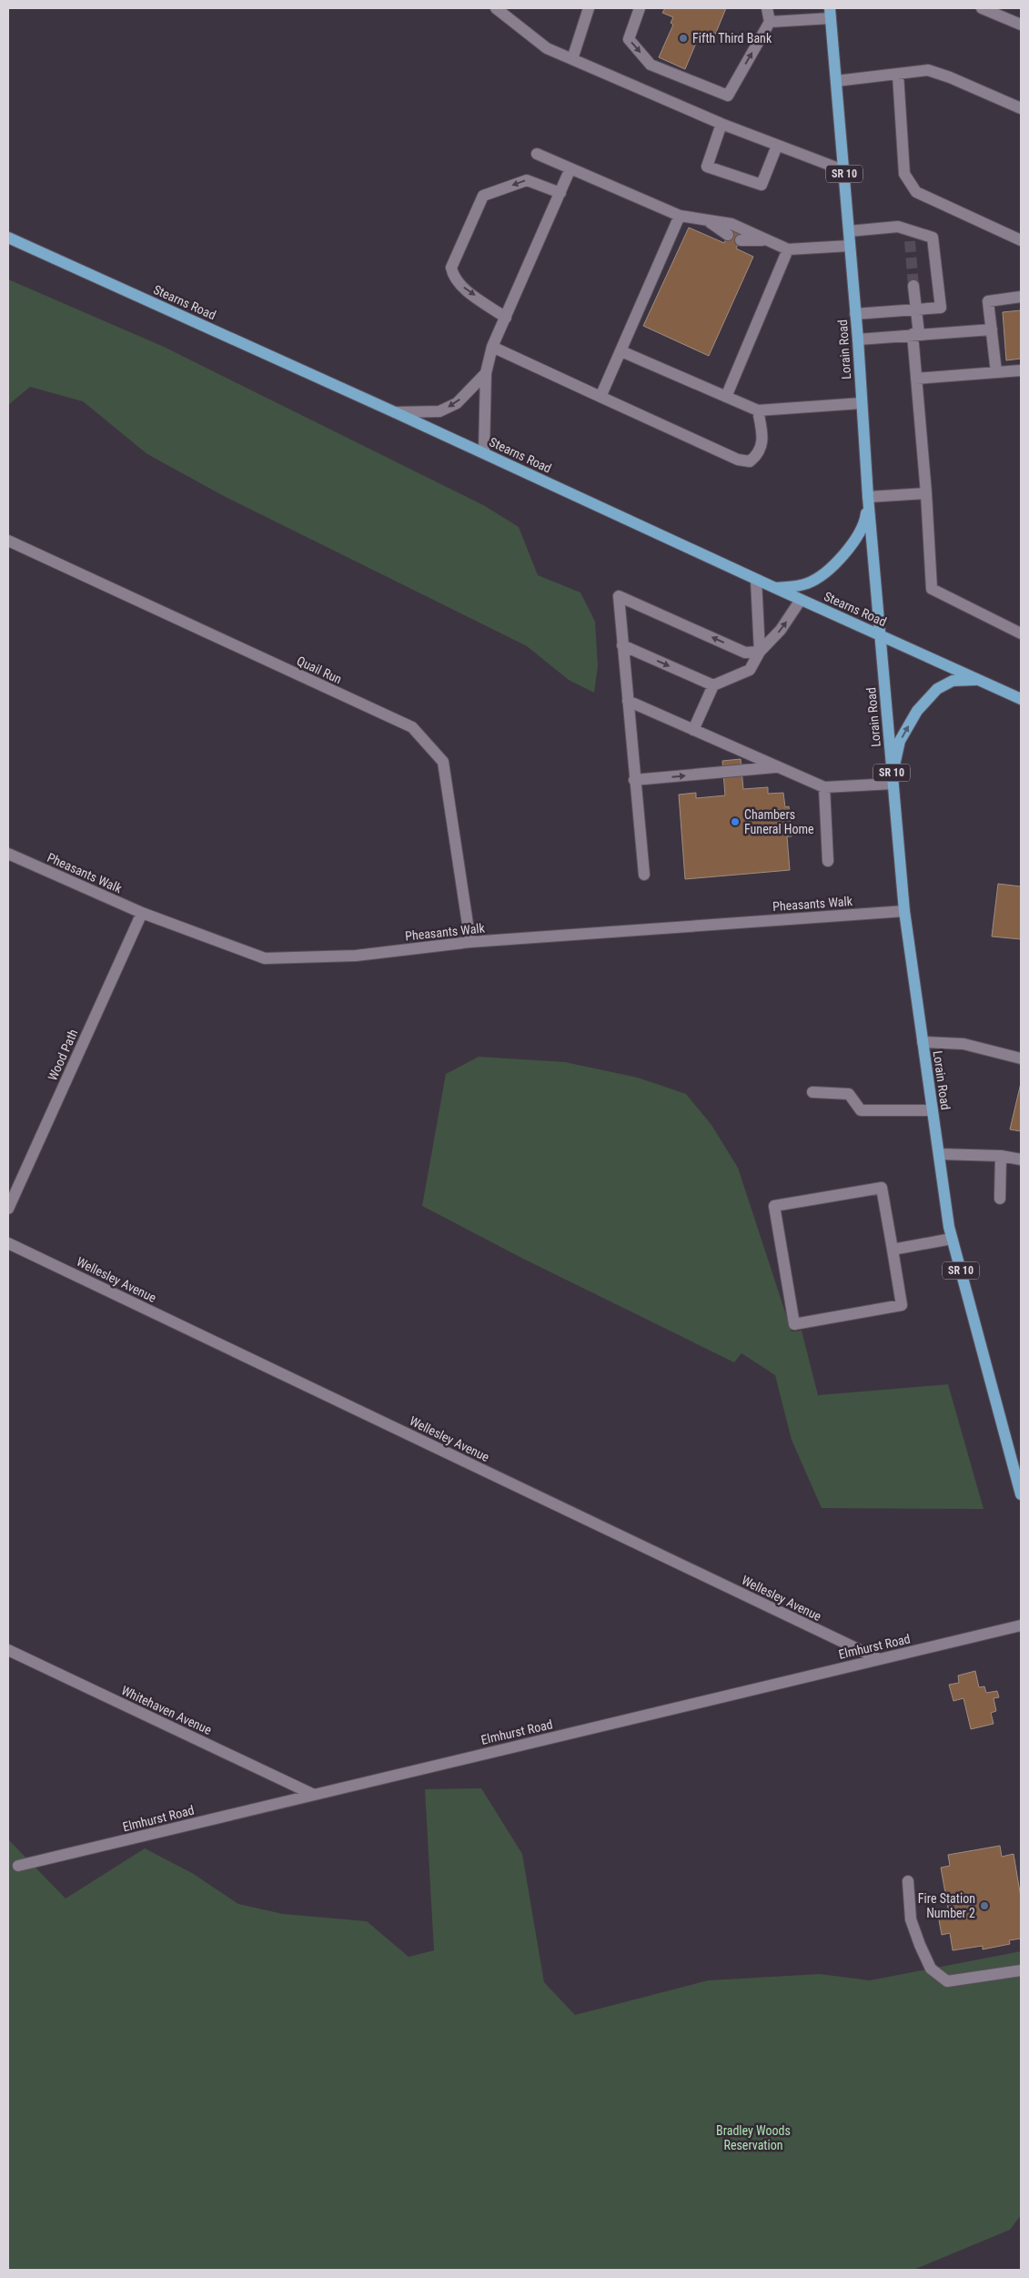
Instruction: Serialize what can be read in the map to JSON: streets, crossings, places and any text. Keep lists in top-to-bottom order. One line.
{"streets":{"main road":["SR 10","Stearns Road","Lorain Road"],"street":["Quail Run","Pheasants Walk","Wood Path","Wellesley Avenue","Elmhurst Road","Whitehaven Avenue"]},"crossings":[["Stearns Road","Lorain Road"],["Lorain Road","Pheasants Walk"],["Quail Run","Pheasants Walk"],["Pheasants Walk","Wood Path"],["Wellesley Avenue","Elmhurst Road"],["Elmhurst Road","Whitehaven Avenue"]],"parks":["Bradley Woods Reservation"],"places":["Fifth Third Bank","Chambers Funeral Home","Fire Station Number 2"]}
